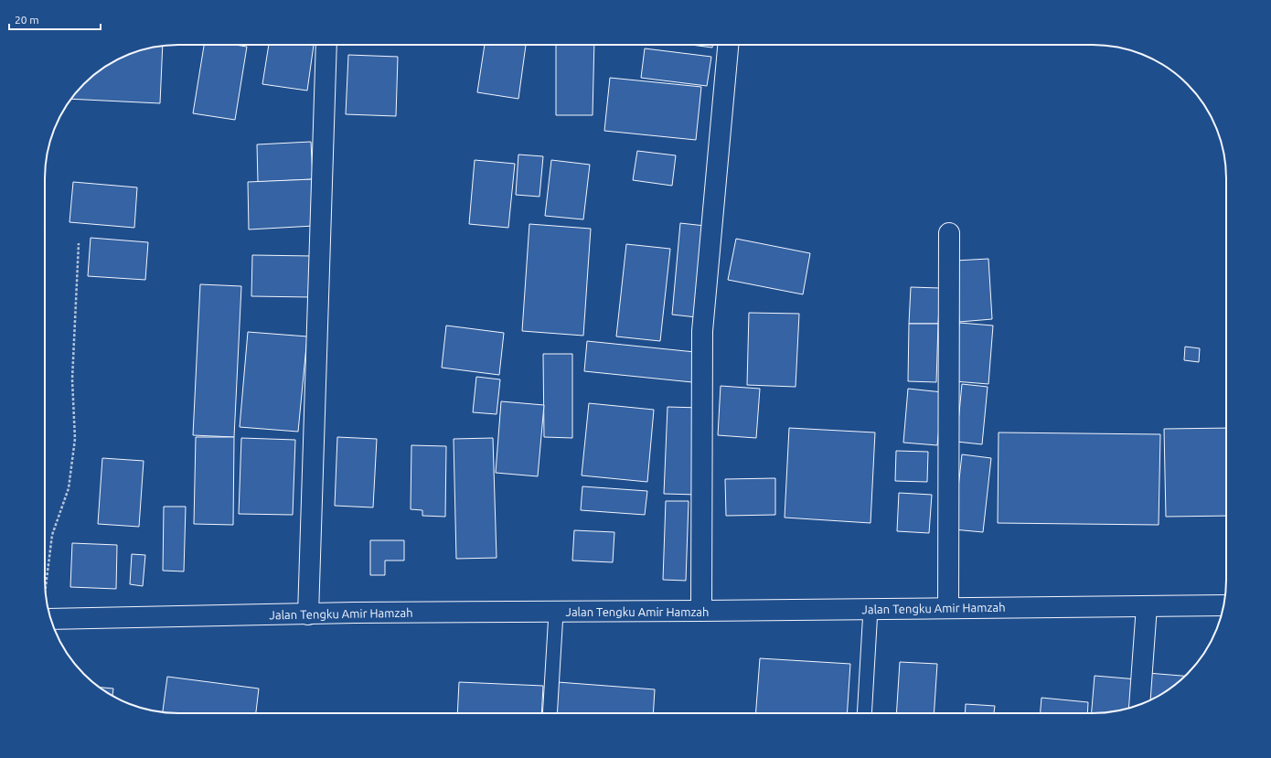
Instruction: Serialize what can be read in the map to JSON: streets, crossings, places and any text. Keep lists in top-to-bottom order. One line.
{"streets":{"main road":["Jalan Tengku Amir Hamzah"]},"scale_bar":"20 m"}
